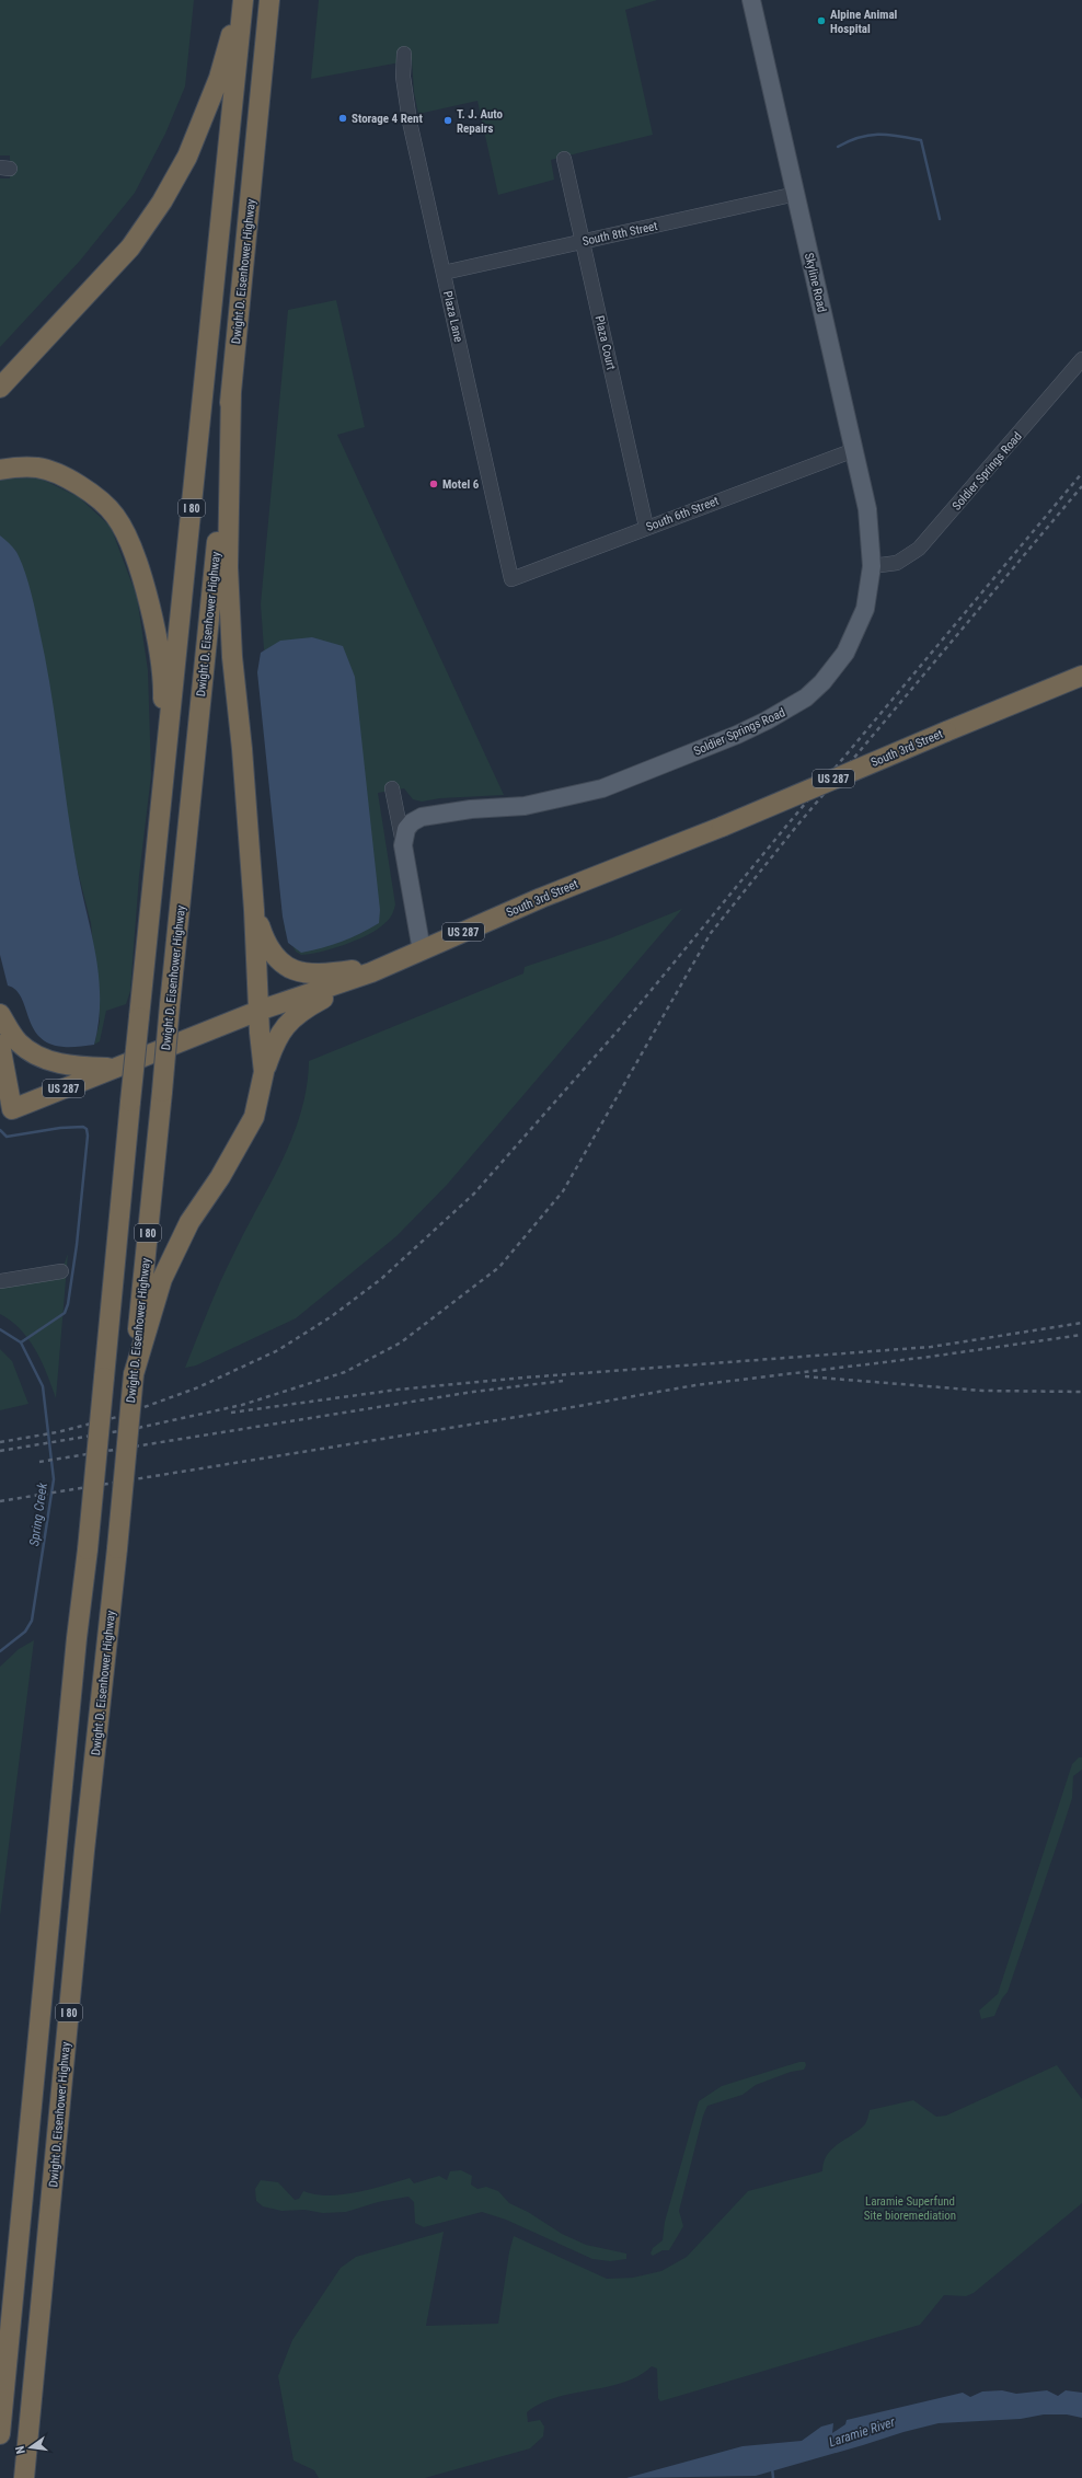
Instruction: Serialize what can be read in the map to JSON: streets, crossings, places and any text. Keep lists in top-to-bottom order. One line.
{"streets":{"highway":["Dwight D. Eisenhower Highway","I 80","South 3rd Street","US 287"],"main road":["Skyline Road","Soldier Springs Road"],"street":["South 8th Street","Plaza Lane","Plaza Court","South 6th Street"]},"crossings":[["South 8th Street","Skyline Road"],["South 8th Street","Plaza Lane"],["South 8th Street","Plaza Court"],["Skyline Road","Soldier Springs Road"],["Skyline Road","South 6th Street"],["Plaza Lane","South 6th Street"],["Plaza Court","South 6th Street"],["Soldier Springs Road","South 3rd Street"]],"water":["Spring Creek","Laramie River"],"parks":["Laramie Superfund Site bioremediation"],"places":["Alpine Animal Hospital","Storage 4 Rent","T. J. Auto Repairs","Motel 6"],"north":"left"}
